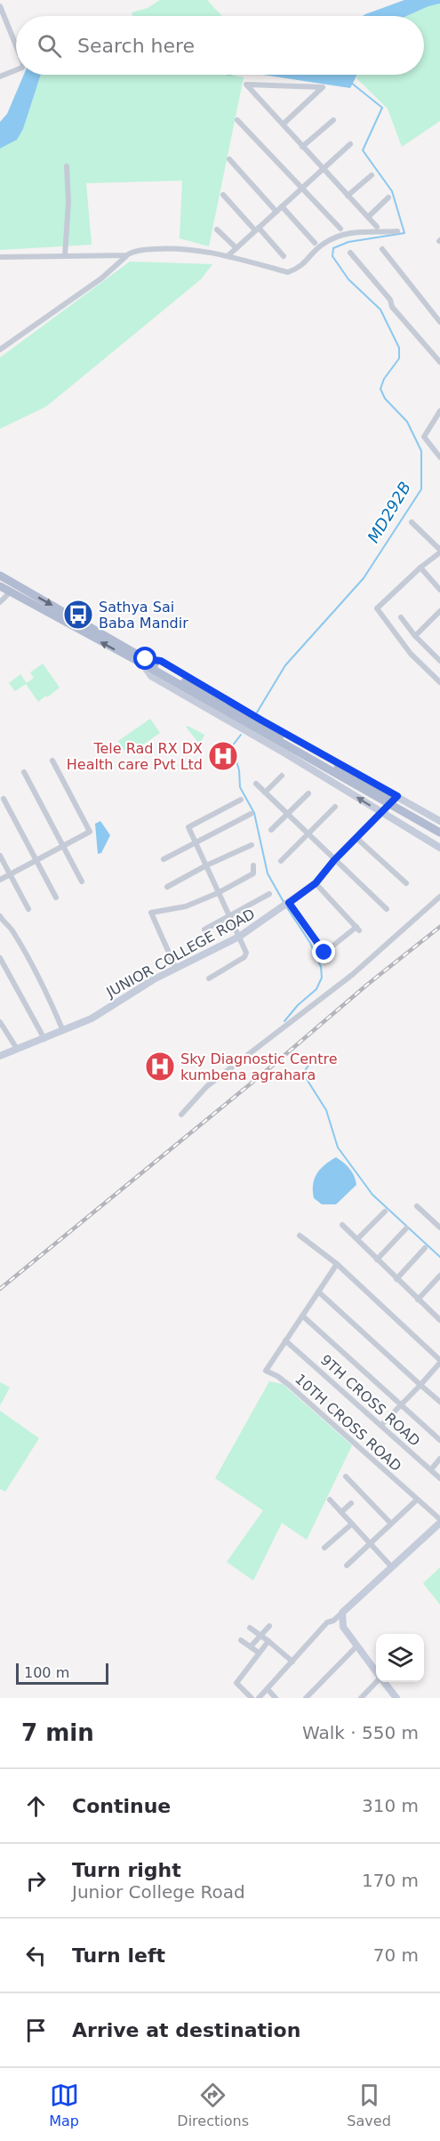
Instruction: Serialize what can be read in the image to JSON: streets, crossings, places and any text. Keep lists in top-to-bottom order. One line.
{"streets":{"street":["JUNIOR COLLEGE ROAD","9TH CROSS ROAD","10TH CROSS ROAD"]},"crossings":[["9TH CROSS ROAD","10TH CROSS ROAD"]],"water":["MD292B"],"places":{"bus stop":["Sathya Sai Baba Mandir"],"hospital":["Tele Rad RX DX Health care Pvt Ltd","Sky Diagnostic Centre kumbena agrahara"]},"scale_bar":"100 m","page":{"search":"Search here","scale":"100 m","heading":["7 min","Walk · 550 m"],"list":[["Continue","310 m"],["Turn right","Junior College Road","170 m"],["Turn left","70 m"],"Arrive at destination"],"nav":["Map","Directions","Saved"]}}
